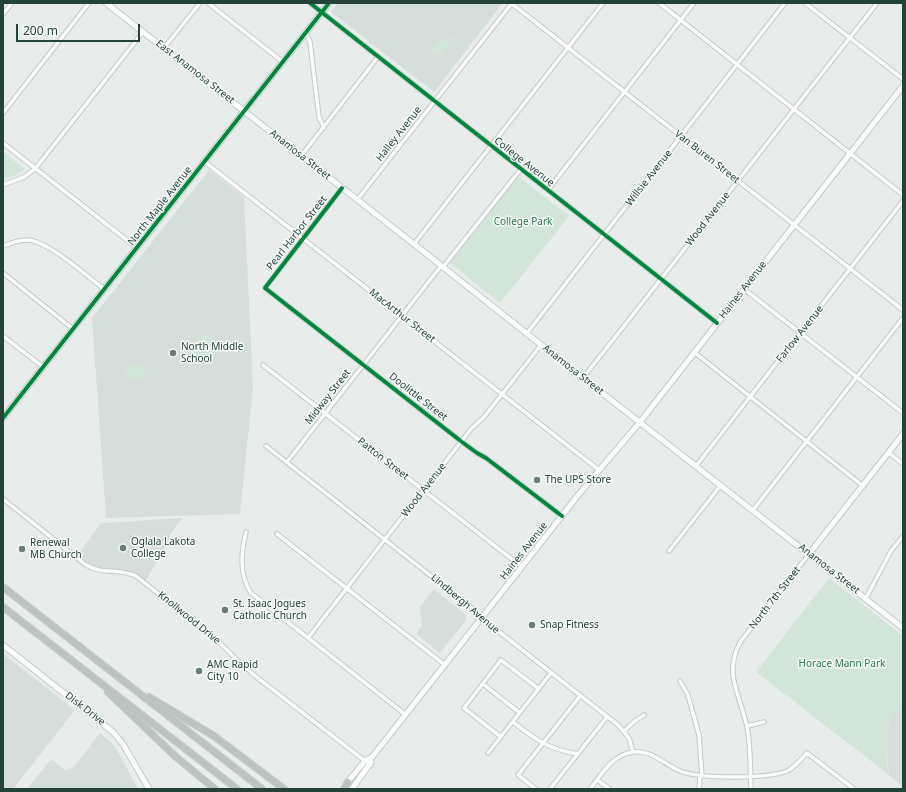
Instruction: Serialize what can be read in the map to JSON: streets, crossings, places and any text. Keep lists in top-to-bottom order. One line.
{"streets":{"main road":["East Anamosa Street","Anamosa Street","North Maple Avenue","Haines Avenue","North 7th Street","Disk Drive"],"street":["Halley Avenue","Van Buren Street","College Avenue","Willsie Avenue","Wood Avenue","Pearl Harbor Street","MacArthur Street","Farlow Avenue","Midway Street","Doolittle Street","Patton Street","Lindbergh Avenue","Knollwood Drive"]},"crossings":[["East Anamosa Street","Anamosa Street"],["East Anamosa Street","North Maple Avenue"],["Halley Avenue","Anamosa Street"],["Halley Avenue","Van Buren Street"],["Halley Avenue","College Avenue"],["Anamosa Street","Willsie Avenue"],["Anamosa Street","North Maple Avenue"],["Anamosa Street","Wood Avenue"],["Anamosa Street","Pearl Harbor Street"],["Anamosa Street","Haines Avenue"],["Anamosa Street","Farlow Avenue"],["Anamosa Street","Midway Street"],["Anamosa Street","North 7th Street"],["Van Buren Street","Willsie Avenue"],["Van Buren Street","Wood Avenue"],["Van Buren Street","Haines Avenue"],["Van Buren Street","Farlow Avenue"],["College Avenue","Willsie Avenue"],["College Avenue","North Maple Avenue"],["College Avenue","Wood Avenue"],["College Avenue","Haines Avenue"],["College Avenue","Midway Street"],["North Maple Avenue","MacArthur Street"],["Wood Avenue","MacArthur Street"],["Wood Avenue","Doolittle Street"],["Wood Avenue","Patton Street"],["Wood Avenue","Lindbergh Avenue"],["Pearl Harbor Street","MacArthur Street"],["Pearl Harbor Street","Doolittle Street"],["Haines Avenue","MacArthur Street"],["Haines Avenue","Doolittle Street"],["Haines Avenue","Patton Street"],["Haines Avenue","Lindbergh Avenue"],["Haines Avenue","Knollwood Drive"],["MacArthur Street","Midway Street"],["Midway Street","Doolittle Street"],["Midway Street","Patton Street"],["Midway Street","Lindbergh Avenue"]],"parks":["College Park","Horace Mann Park"],"places":["North Middle School","The UPS Store","Oglala Lakota College","Renewal MB Church","St. Isaac Jogues Catholic Church","Snap Fitness","AMC Rapid City 10"],"scale_bar":"200 m"}
